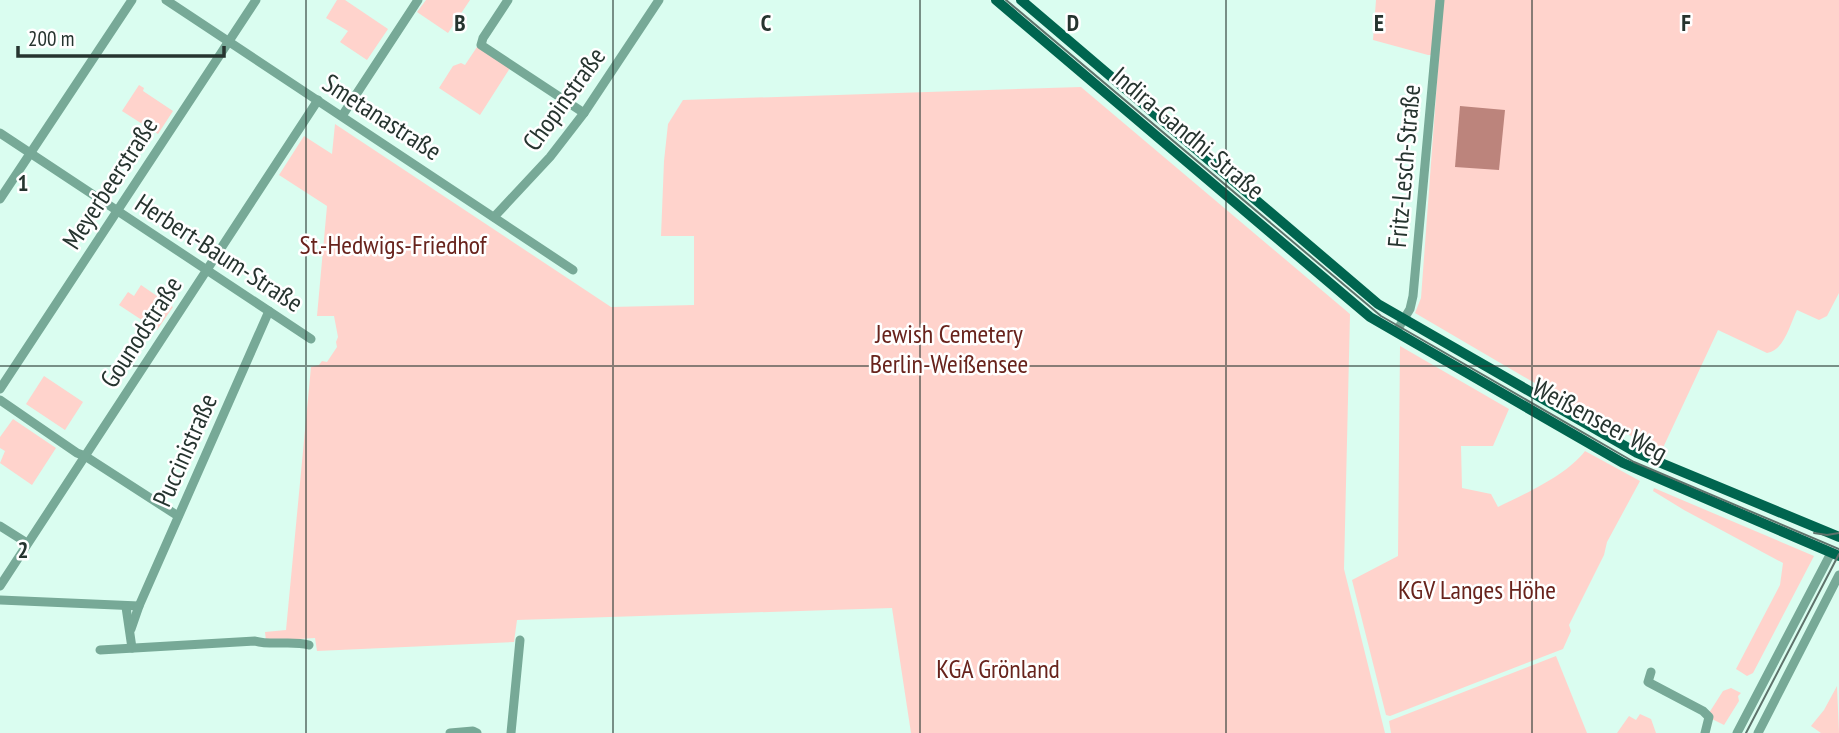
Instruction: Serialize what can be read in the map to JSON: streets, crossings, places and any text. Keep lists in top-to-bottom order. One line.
{"streets":{"main road":["Indira-Gandhi-Straße","Weißenseer Weg"],"street":["Chopinstraße","Smetanastraße","Fritz-Lesch-Straße","Meyerbeerstraße","Herbert-Baum-Straße","Gounodstraße","Puccinistraße"]},"crossings":[["Chopinstraße","Smetanastraße"],["Smetanastraße","Meyerbeerstraße"],["Smetanastraße","Gounodstraße"],["Indira-Gandhi-Straße","Weißenseer Weg"],["Fritz-Lesch-Straße","Weißenseer Weg"],["Meyerbeerstraße","Herbert-Baum-Straße"],["Herbert-Baum-Straße","Gounodstraße"],["Herbert-Baum-Straße","Puccinistraße"]],"parks":["St.-Hedwigs-Friedhof","Jewish Cemetery Berlin-Weißensee","KGV Langes Höhe","KGA Grönland"],"scale_bar":"200 m","grid":{"columns":["B","C","D","E","F"],"rows":["1","2"]}}
